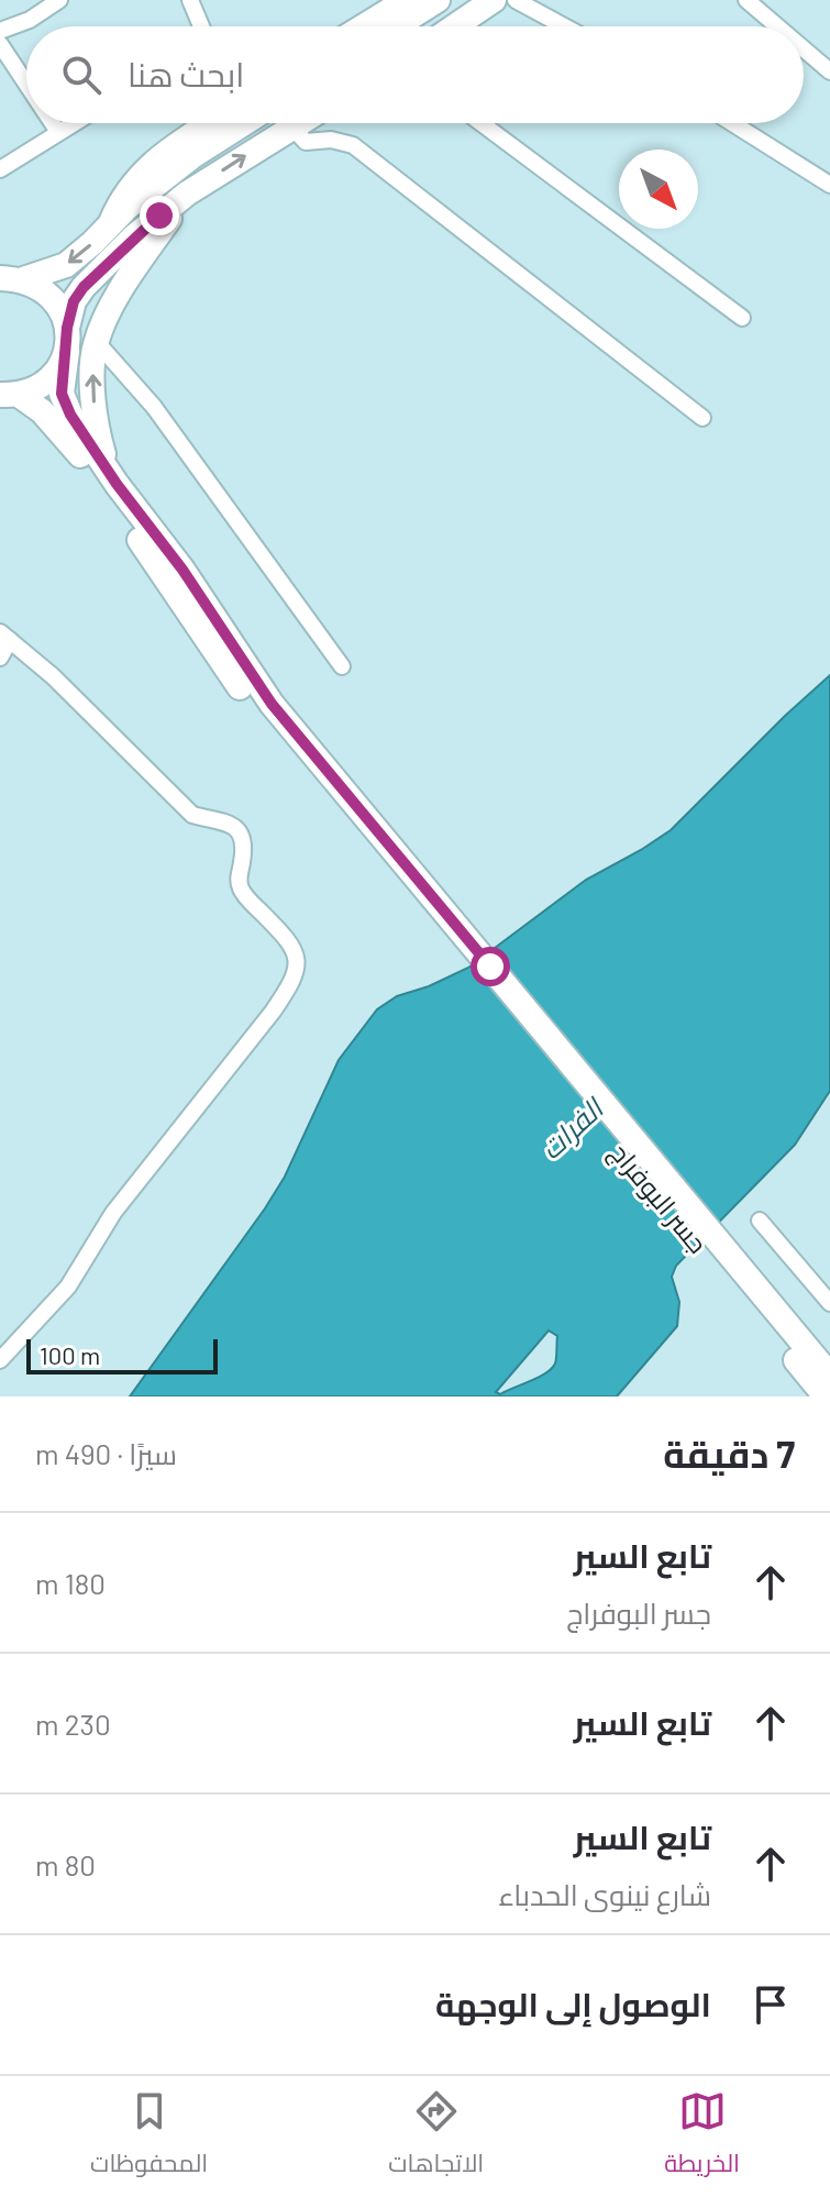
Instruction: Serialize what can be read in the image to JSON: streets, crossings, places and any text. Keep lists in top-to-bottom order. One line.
{"streets":{"main road":["جسر البوفراج"]},"water":["الفرات"],"scale_bar":"100 m","north":"bottom right","page":{"search":"ابحث هنا","scale":"100 m","heading":["7 دقيقة","سيرًا · 490 m"],"list":[["تابع السير","جسر البوفراج","180 m"],["تابع السير","230 m"],["تابع السير","شارع نينوى الحدباء","80 m"],"الوصول إلى الوجهة"],"nav":["الخريطة","الاتجاهات","المحفوظات"]}}
